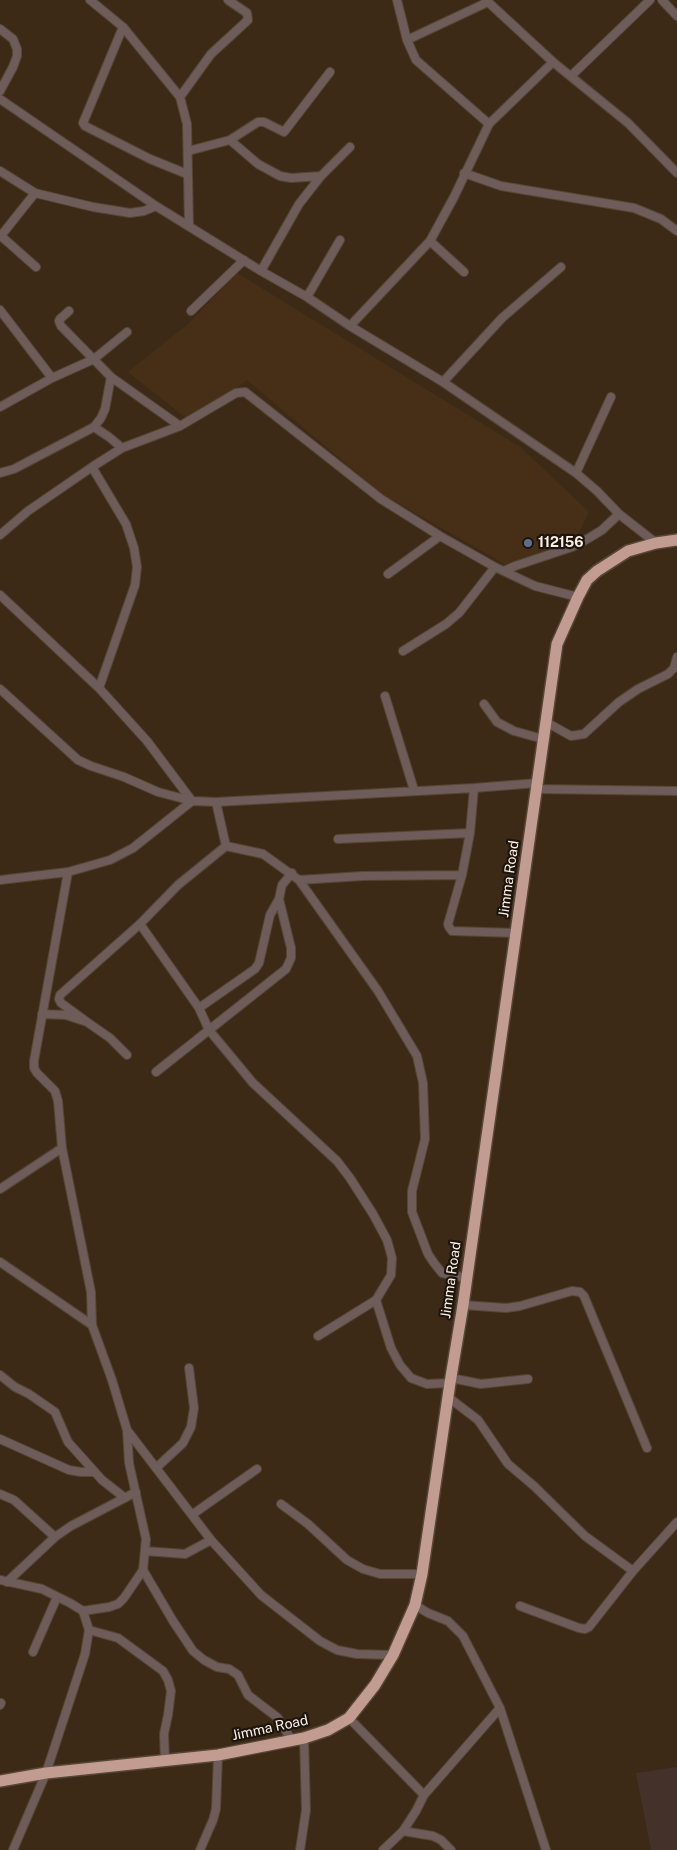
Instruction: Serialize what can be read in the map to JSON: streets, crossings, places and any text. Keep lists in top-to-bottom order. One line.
{"streets":{"highway":["Jimma Road"]},"places":["112156"]}
